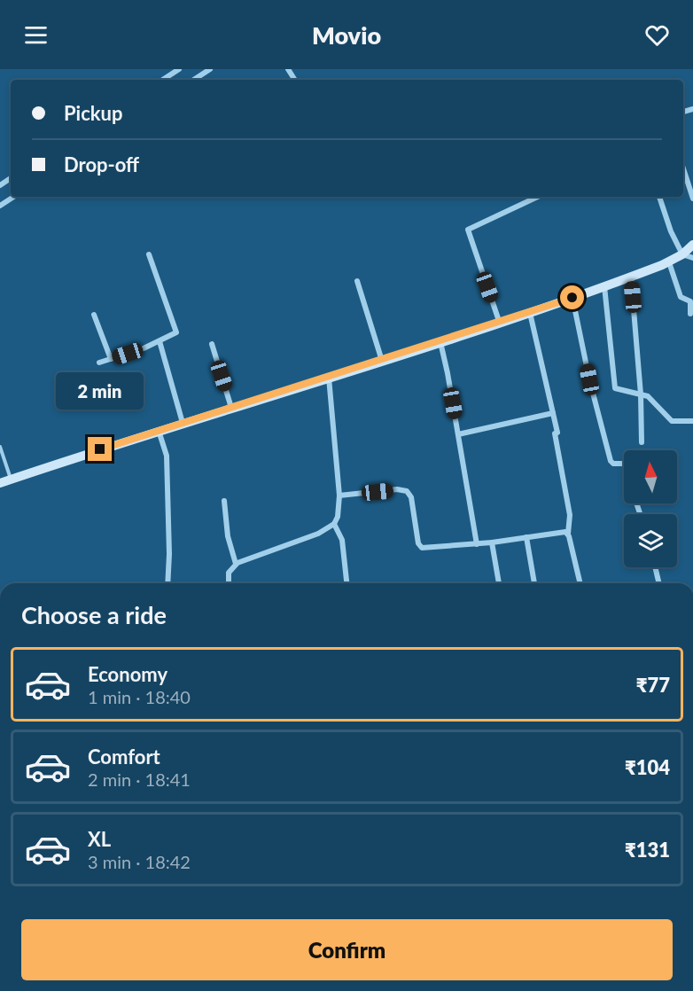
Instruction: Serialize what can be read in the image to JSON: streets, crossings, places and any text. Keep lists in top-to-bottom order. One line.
{"north":"top","page":{"header":"Movio","banner":["Pickup","Drop-off"],"bubble":"2 min","heading":"Choose a ride","list":[{"name":"Economy","note":"1 min · 18:40","value":"₹77"},{"name":"Comfort","note":"2 min · 18:41","value":"₹104"},{"name":"XL","note":"3 min · 18:42","value":"₹131"}],"buttons":"Confirm"}}
